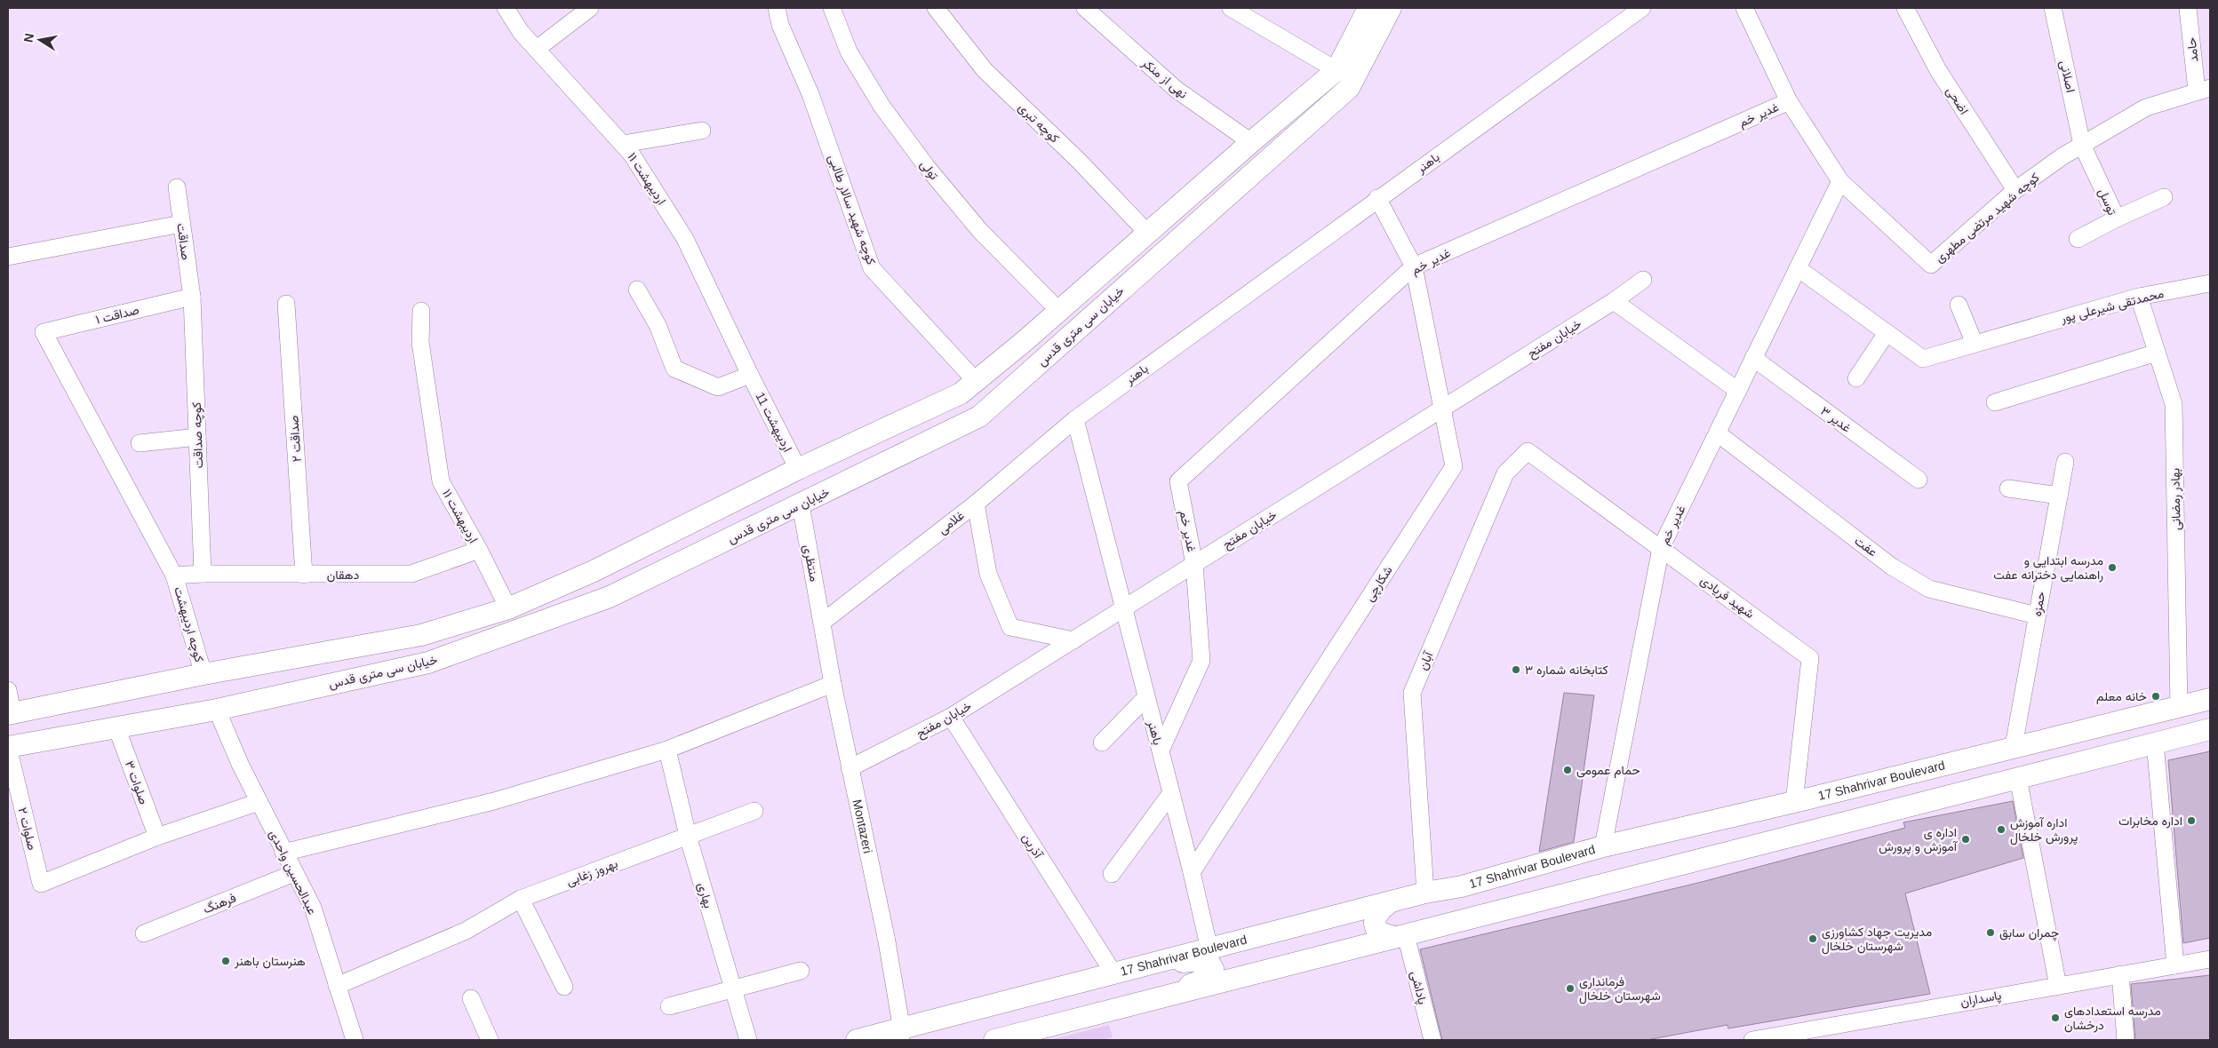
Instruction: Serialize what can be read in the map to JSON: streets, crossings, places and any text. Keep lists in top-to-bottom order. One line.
{"streets":{"main road":["خیابان سی متری قدس","17 Shahrivar Boulevard"],"street":["حامد","اصلانی","نهی از منکر","اضحی","غدیر خم","کوچه تبری","باهنر","تولی","۱۱ اردیبهشت","توسل","کوچه شهید سالار طالبی","کوچه شهید مرتضی مطهری","صداقت","محمدتقی شیرعلی پور","صداقت ۱","خیابان مفتح","غدیر ۳","11 اردیبهشت","کوچه صداقت","صداقت ۲","بهادر رمضانی","غلامی","عفت","منتظری","دهقان","شکارچی","شهید فریادی","حمزه","کوچه اردیبهشت","آبان","صلوات ۳","Montazeri","صلوات ۲","آذرین","عبدالحسین واحدی","بهروز زغابی","بهاری","فرهنگ","پاداشی","پاسداران"]},"crossings":[["حامد","کوچه شهید مرتضی مطهری"],["اصلانی","توسل"],["اصلانی","کوچه شهید مرتضی مطهری"],["اضحی","کوچه شهید مرتضی مطهری"],["غدیر خم","کوچه شهید مرتضی مطهری"],["غدیر خم","خیابان مفتح"],["غدیر خم","غدیر ۳"],["غدیر خم","عفت"],["غدیر خم","شکارچی"],["غدیر خم","شهید فریادی"],["غدیر خم","17 Shahrivar Boulevard"],["باهنر","خیابان مفتح"],["باهنر","غلامی"],["باهنر","شکارچی"],["باهنر","17 Shahrivar Boulevard"],["۱۱ اردیبهشت","11 اردیبهشت"],["۱۱ اردیبهشت","دهقان"],["توسل","کوچه شهید مرتضی مطهری"],["صداقت","صداقت ۱"],["صداقت","کوچه صداقت"],["محمدتقی شیرعلی پور","بهادر رمضانی"],["صداقت ۱","کوچه صداقت"],["صداقت ۱","کوچه اردیبهشت"],["خیابان سی متری قدس","منتظری"],["خیابان سی متری قدس","صلوات ۳"],["خیابان سی متری قدس","صلوات ۲"],["خیابان سی متری قدس","عبدالحسین واحدی"],["خیابان مفتح","شکارچی"],["خیابان مفتح","Montazeri"],["خیابان مفتح","آذرین"],["کوچه صداقت","دهقان"],["صداقت ۲","دهقان"],["بهادر رمضانی","17 Shahrivar Boulevard"],["غلامی","منتظری"],["غلامی","Montazeri"],["عفت","حمزه"],["منتظری","Montazeri"],["دهقان","کوچه اردیبهشت"],["شهید فریادی","آبان"],["شهید فریادی","17 Shahrivar Boulevard"],["حمزه","17 Shahrivar Boulevard"],["آبان","17 Shahrivar Boulevard"],["17 Shahrivar Boulevard","Montazeri"],["17 Shahrivar Boulevard","آذرین"],["صلوات ۳","صلوات ۲"],["عبدالحسین واحدی","بهروز زغابی"],["عبدالحسین واحدی","فرهنگ"],["بهروز زغابی","بهاری"]],"places":["مدرسه ابتدایی و راهنمایی دخترانه عفت","کتابخانه شماره ۳","خانه معلم","حمام عمومی","اداره مخابرات","اداره آموزش پرورش خلخال","اداره ی آموزش و پرورش","چمران سابق","مدیریت جهاد کشاورزی شهرستان خلخال","هنرستان باهنر","فرمانداری شهرستان خلخال","مدرسه استعدادهای درخشان"],"north":"left"}
